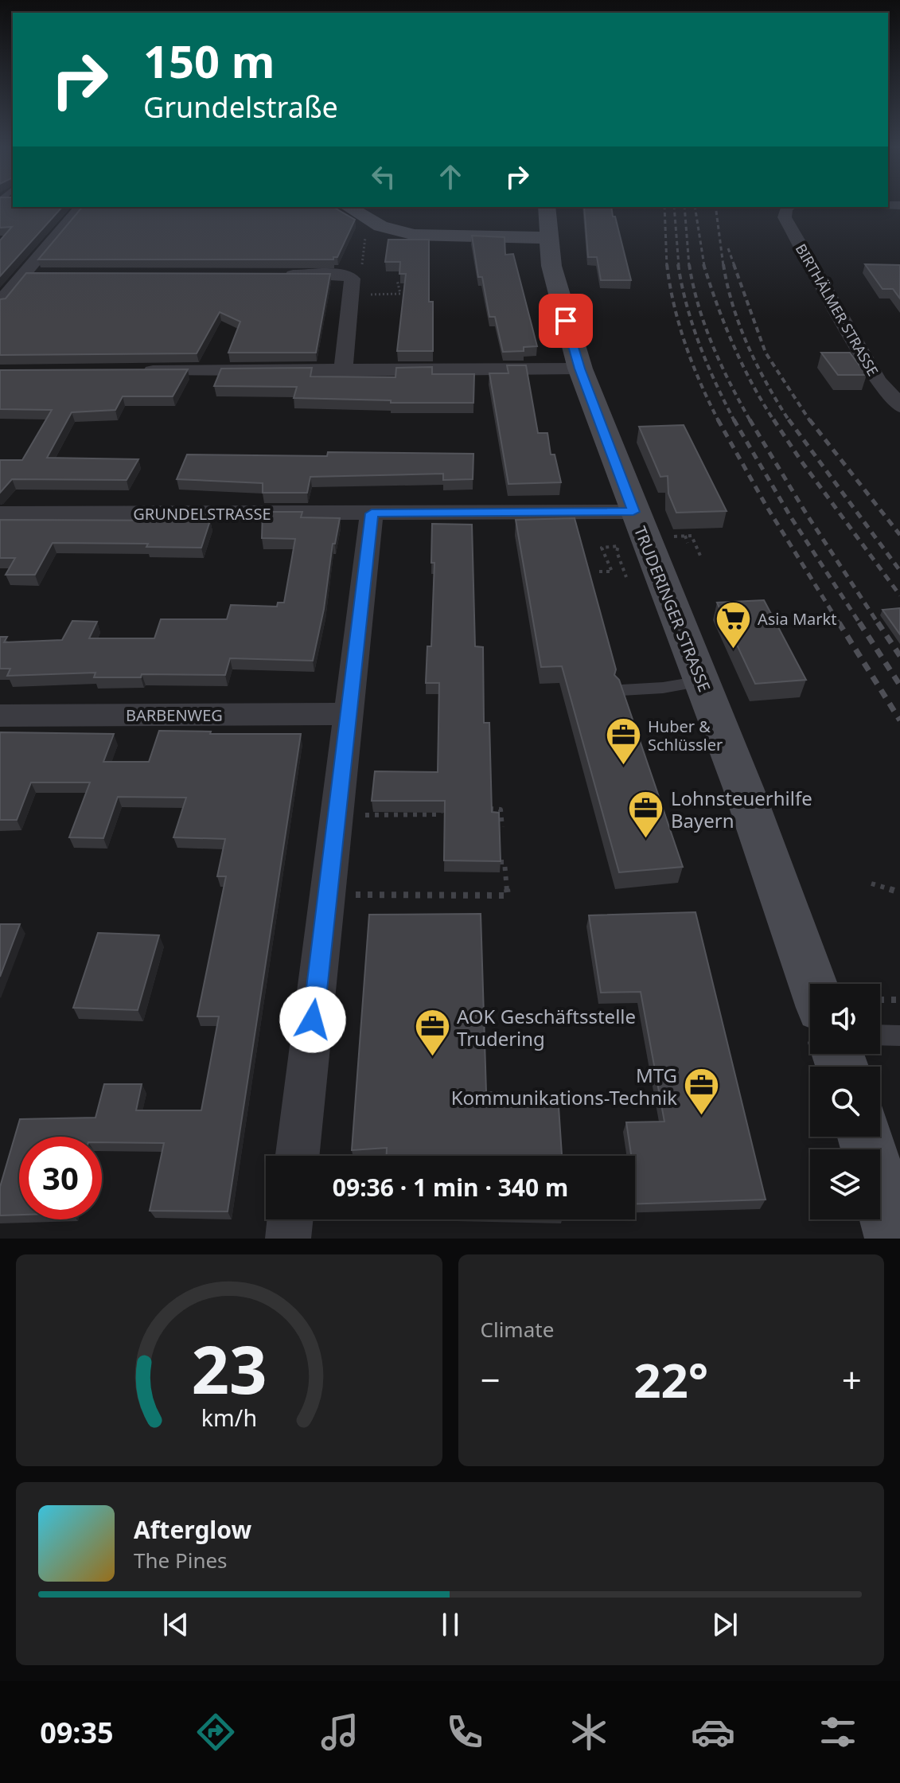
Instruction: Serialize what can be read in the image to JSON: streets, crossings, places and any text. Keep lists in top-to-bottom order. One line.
{"streets":{"street":["BIRTHÄLMER STRASSE","GRUNDELSTRASSE","TRUDERINGER STRASSE","BARBENWEG"]},"crossings":[["GRUNDELSTRASSE","TRUDERINGER STRASSE"]],"places":{"supermarket":["Asia Markt"],"office":["Huber & Schlüssler","Lohnsteuerhilfe Bayern","AOK Geschäftsstelle Trudering","MTG Kommunikations-Technik"]},"page":{"turn":["150 m","Grundelstraße"],"limit":"30","trip":"09:36 · 1 min · 340 m","tile":"Climate","heat":["−","22°","+"],"song":["Afterglow","The Pines"],"tabs":"09:35","gauge":["23","km/h"]}}
